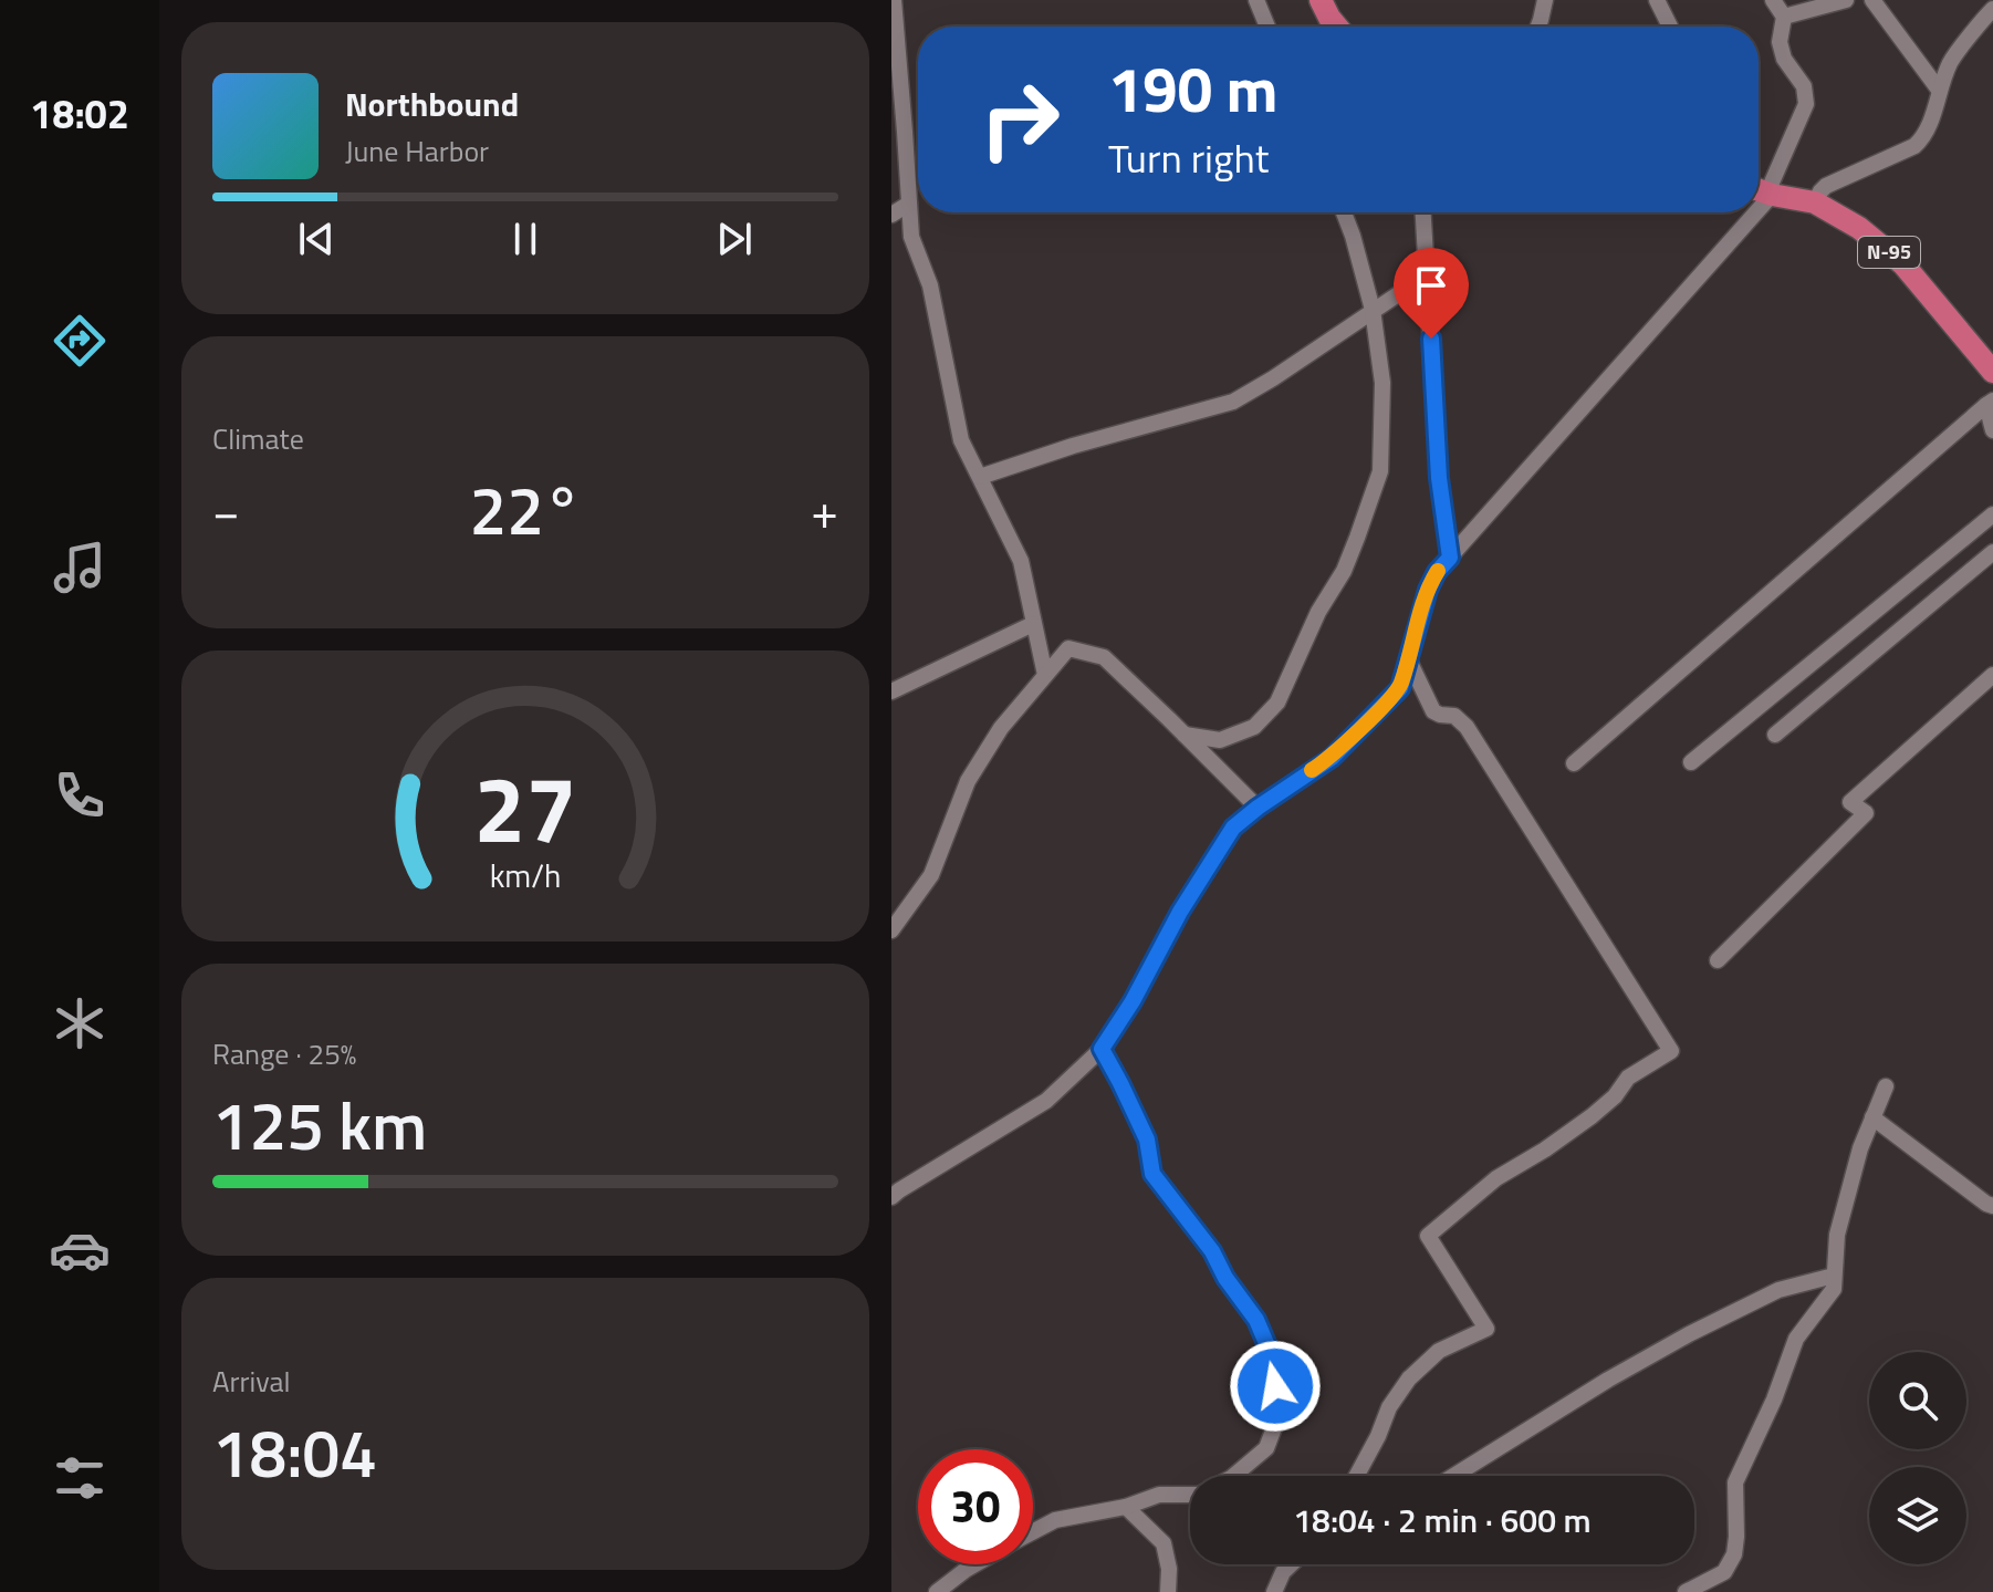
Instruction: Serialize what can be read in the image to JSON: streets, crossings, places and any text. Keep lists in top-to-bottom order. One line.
{"streets":{"highway":["N-95"]},"page":{"tabs":"18:02","turn":["190 m","Turn right"],"song":["Northbound","June Harbor"],"tile":["Climate",["Range · 25%","125 km"],["Arrival","18:04"]],"heat":["−","22°","+"],"limit":"30","trip":"18:04 · 2 min · 600 m","gauge":["27","km/h"]}}
